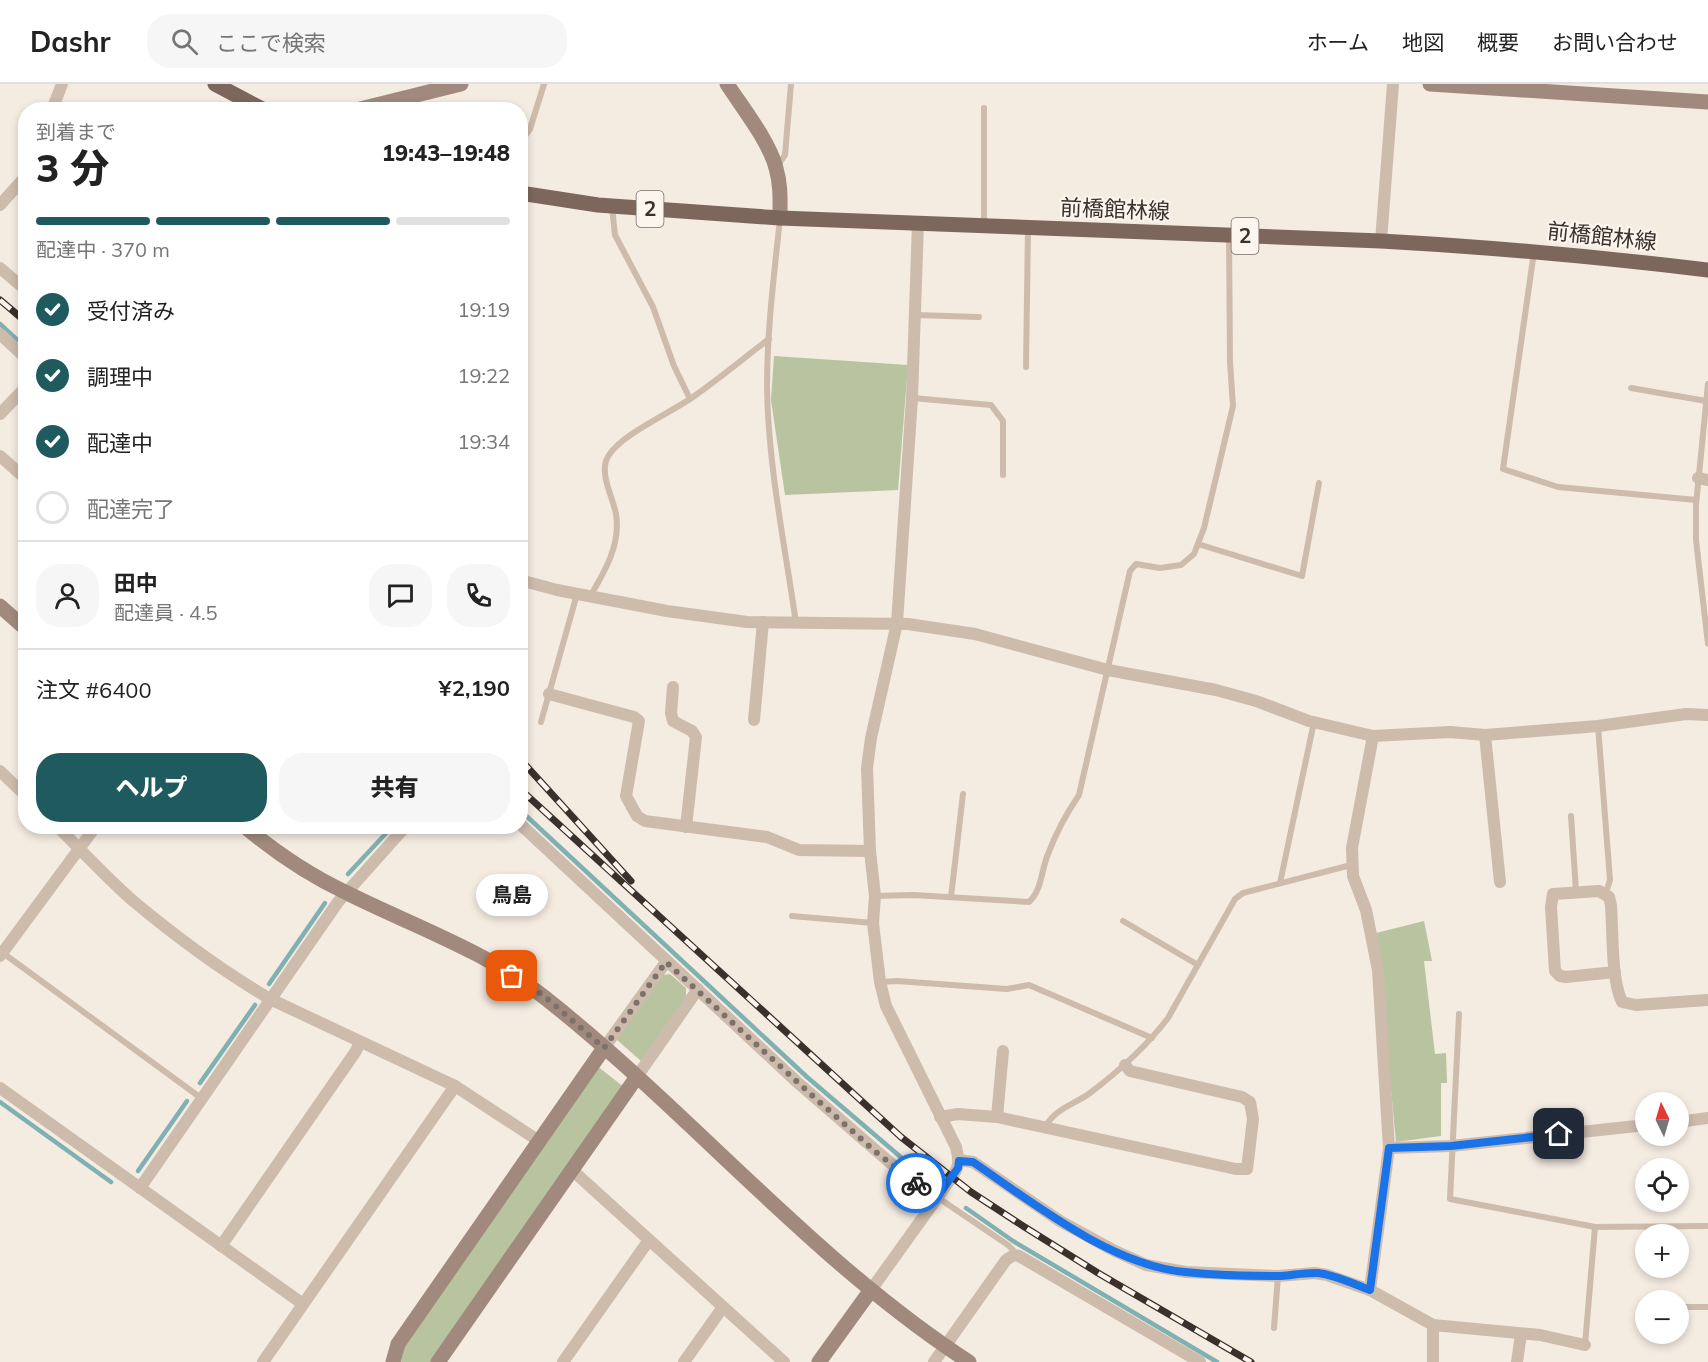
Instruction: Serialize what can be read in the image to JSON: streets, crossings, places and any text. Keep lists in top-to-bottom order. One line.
{"streets":{"main road":["2","前橋館林線"]},"places":["鳥島"],"north":"top","page":{"header":"Dashr","search":"ここで検索","nav":["ホーム","地図","概要","お問い合わせ"],"heading":["3 分","到着まで","19:43–19:48"],"panel":["田中","配達員 · 4.5","注文 #6400","¥2,190"],"bar":"配達中 · 370 m","list":[["受付済み","19:19"],["調理中","19:22"],["配達中","19:34"],"配達完了"],"buttons":["ヘルプ","共有"],"bubble":"鳥島","map_buttons":["+","−"]}}
